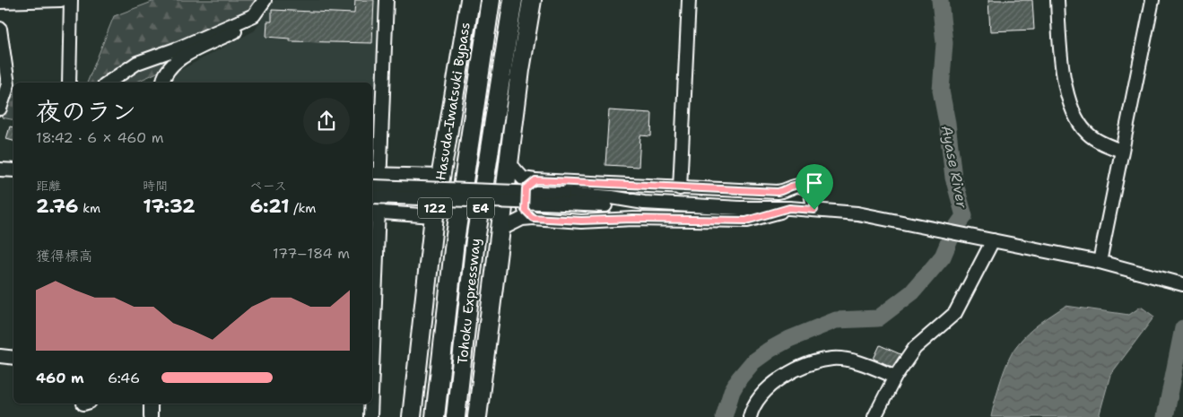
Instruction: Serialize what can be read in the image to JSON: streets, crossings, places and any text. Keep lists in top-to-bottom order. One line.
{"streets":{"highway":["Hasuda-Iwatsuki Bypass","122","E4","Tohoku Expressway"]},"water":["Ayase River"],"page":{"heading":["夜のラン","18:42 · 6 × 460 m"],"stats":[["距離","2.76 km"],["時間","17:32"],["ペース","6:21 /km"]],"chart":["獲得標高","177–184 m"],"list":[{"name":"460 m","note":"6:46"}]}}
